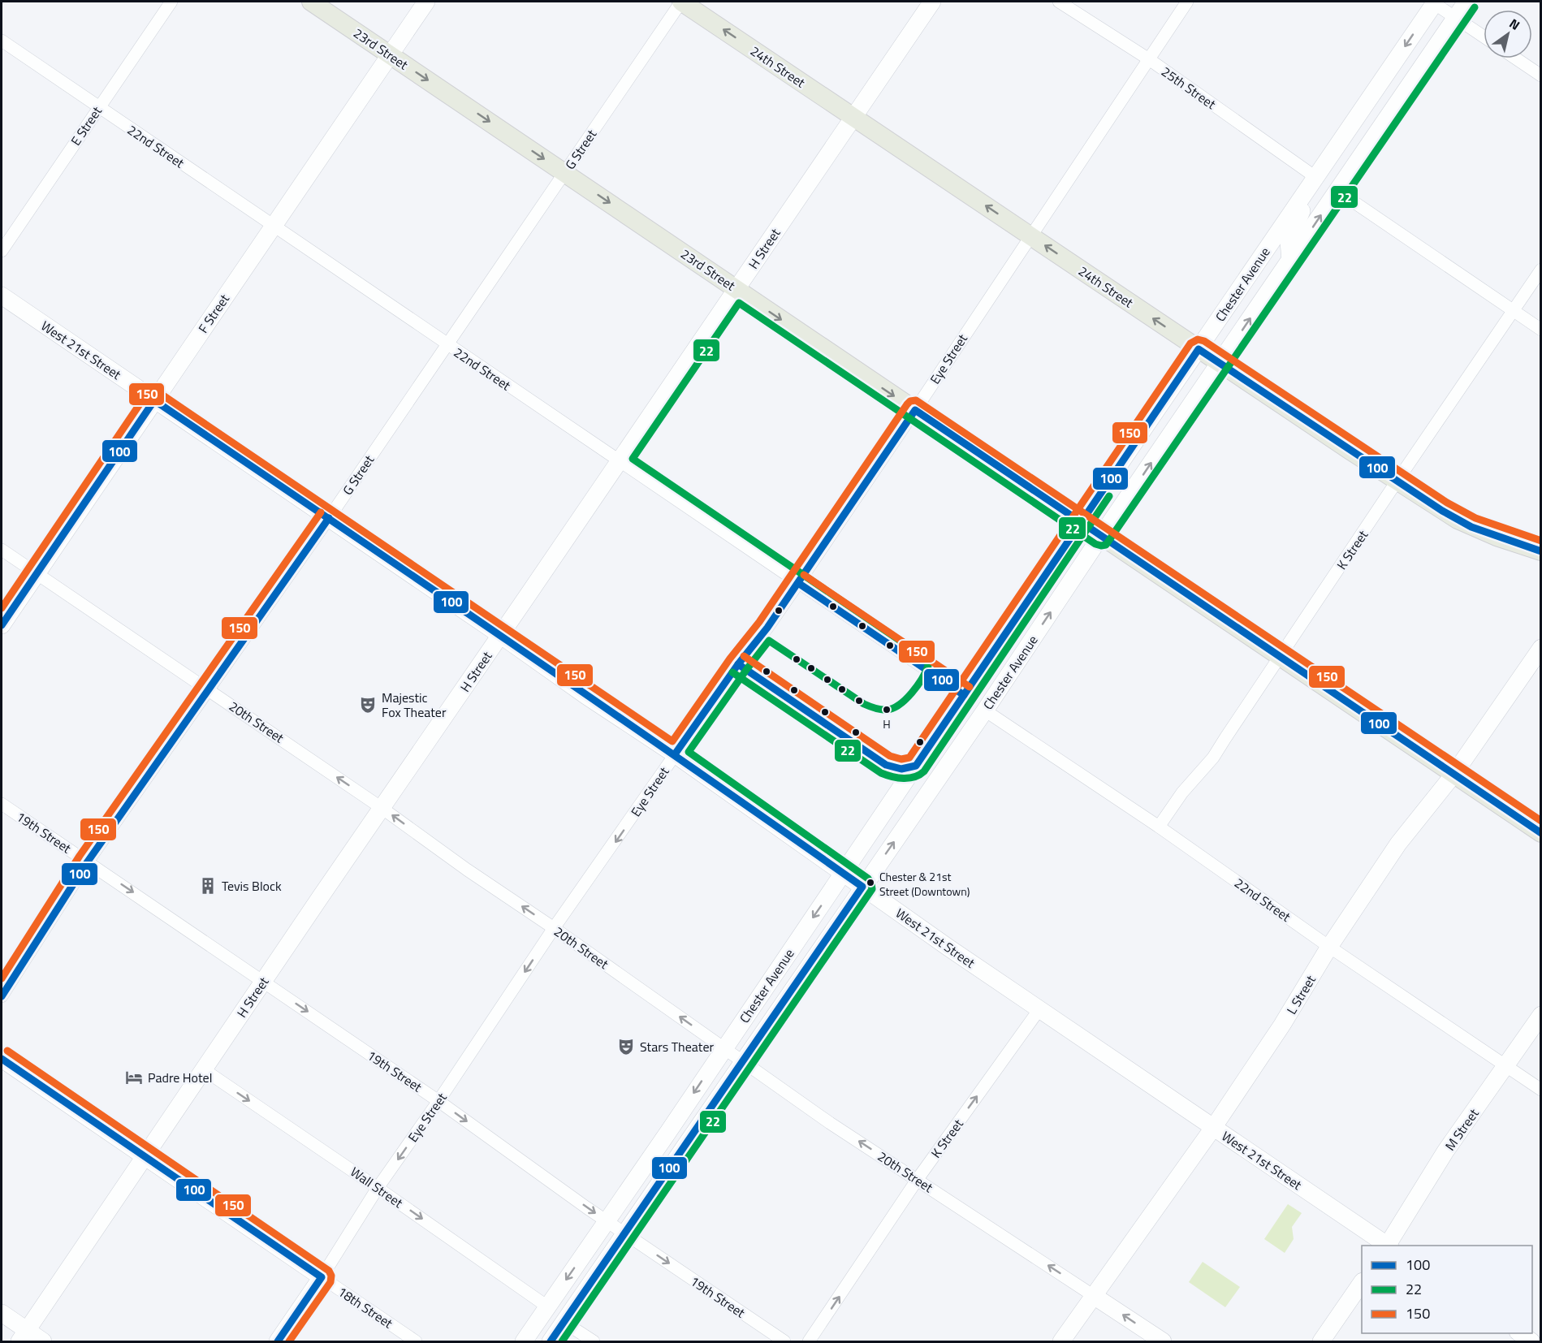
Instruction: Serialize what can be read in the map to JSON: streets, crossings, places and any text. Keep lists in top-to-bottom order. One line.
{"streets":{"main road":["23rd Street","24th Street"],"street":["25th Street","E Street","22nd Street","G Street","H Street","Chester Avenue","F Street","West 21st Street","Eye Street","K Street","20th Street","19th Street","L Street","M Street","Wall Street","18th Street"]},"crossings":[["23rd Street","G Street"],["23rd Street","H Street"],["23rd Street","Chester Avenue"],["23rd Street","F Street"],["23rd Street","Eye Street"],["23rd Street","K Street"],["23rd Street","L Street"],["24th Street","G Street"],["24th Street","H Street"],["24th Street","Chester Avenue"],["24th Street","Eye Street"],["24th Street","K Street"],["25th Street","Chester Avenue"],["25th Street","Eye Street"],["E Street","22nd Street"],["22nd Street","G Street"],["22nd Street","H Street"],["22nd Street","Chester Avenue"],["22nd Street","F Street"],["22nd Street","Eye Street"],["22nd Street","K Street"],["22nd Street","L Street"],["22nd Street","M Street"],["G Street","West 21st Street"],["G Street","20th Street"],["G Street","19th Street"],["H Street","West 21st Street"],["H Street","20th Street"],["H Street","19th Street"],["H Street","Wall Street"],["H Street","18th Street"],["Chester Avenue","West 21st Street"],["Chester Avenue","20th Street"],["Chester Avenue","19th Street"],["Chester Avenue","Wall Street"],["F Street","West 21st Street"],["F Street","20th Street"],["West 21st Street","Eye Street"],["West 21st Street","K Street"],["West 21st Street","L Street"],["Eye Street","20th Street"],["Eye Street","19th Street"],["Eye Street","Wall Street"],["Eye Street","18th Street"],["K Street","20th Street"],["20th Street","L Street"]],"one_way":["23rd Street","24th Street","K Street","20th Street","19th Street","Wall Street"],"places":{"theatre":["Majestic Fox Theater","Stars Theater"],"other":["H","Chester & 21st Street (Downtown)"],"building":["Tevis Block"],"hotel":["Padre Hotel"]},"lines":["transit line 22","transit line 150","transit line 100"],"legend":["100","22","150"],"north":"top right"}
